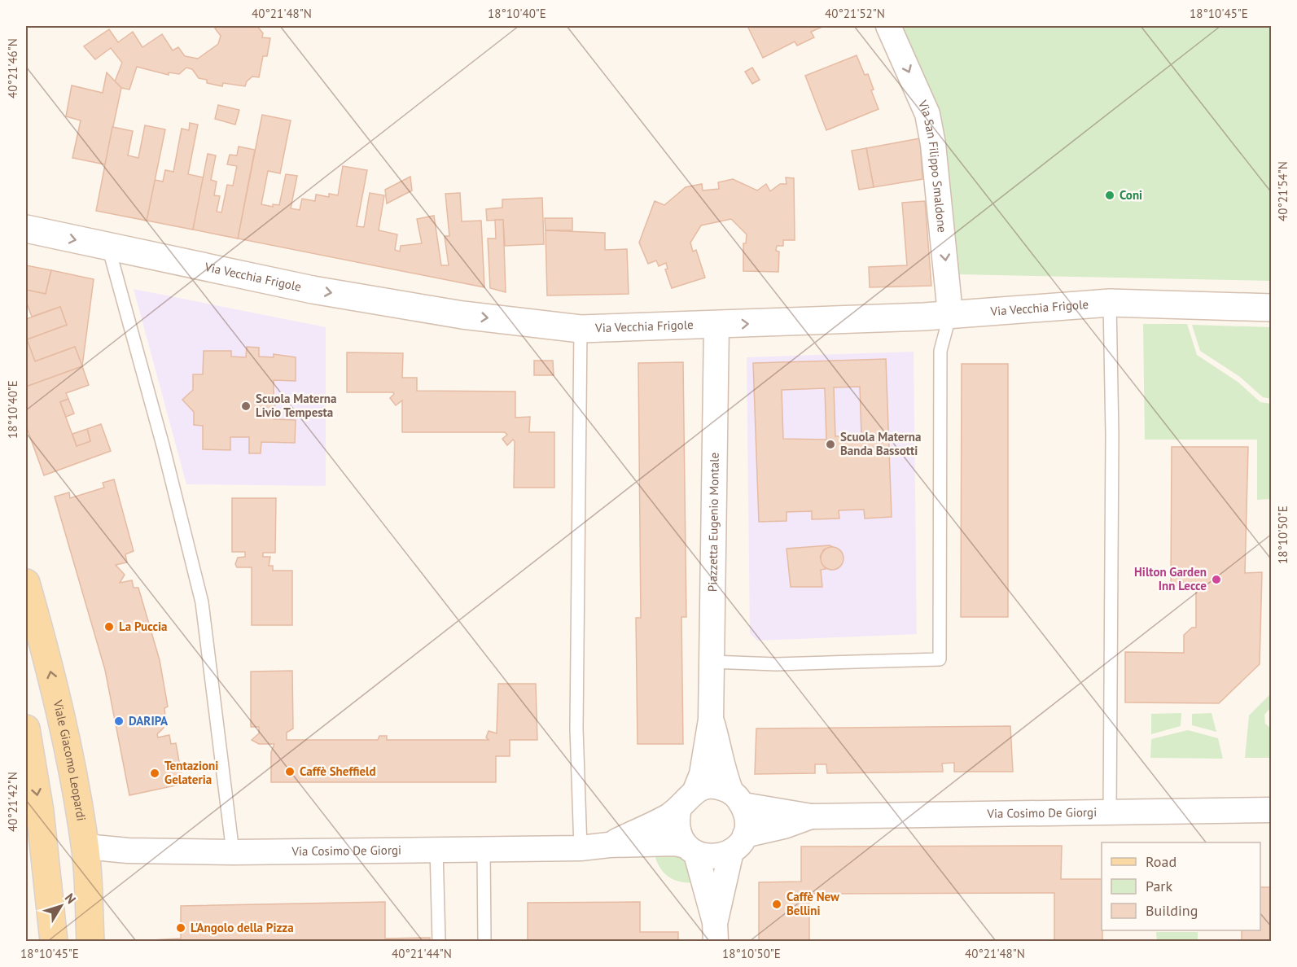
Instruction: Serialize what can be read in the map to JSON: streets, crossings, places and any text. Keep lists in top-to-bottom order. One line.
{"streets":{"main road":["Viale Giacomo Leopardi"],"street":["Via San Filippo Smaldone","Via Vecchia Frigole","Piazzetta Eugenio Montale","Via Cosimo De Giorgi"]},"crossings":[["Via San Filippo Smaldone","Via Vecchia Frigole"],["Via Vecchia Frigole","Piazzetta Eugenio Montale"],["Piazzetta Eugenio Montale","Via Cosimo De Giorgi"],["Viale Giacomo Leopardi","Via Cosimo De Giorgi"]],"one_way":["Via San Filippo Smaldone","Via Vecchia Frigole"],"places":["Coni","Scuola Materna Livio Tempesta","Scuola Materna Banda Bassotti","Hilton Garden Inn Lecce","La Puccia","DARIPA","Caffè Sheffield","Tentazioni Gelateria","Caffè New Bellini","L'Angolo della Pizza"],"legend":["Road","Park","Building"],"north":"top right","coordinates":["40°21'48\"N","18°10'40\"E","40°21'52\"N","18°10'45\"E","40°21'46\"N","40°21'54\"N","18°10'50\"E","40°21'42\"N","40°21'44\"N"]}
